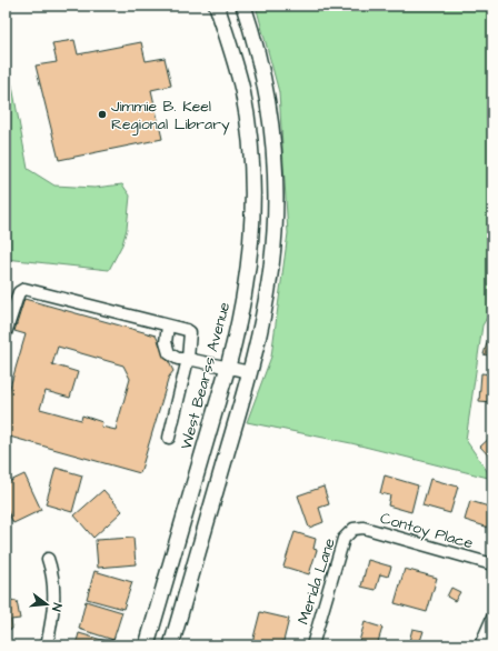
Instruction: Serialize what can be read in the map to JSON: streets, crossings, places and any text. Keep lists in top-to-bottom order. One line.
{"streets":{"main road":["West Bearss Avenue"],"street":["Contoy Place","Merida Lane"]},"crossings":[["Contoy Place","Merida Lane"]],"places":["Jimmie B. Keel Regional Library"],"north":"right"}
